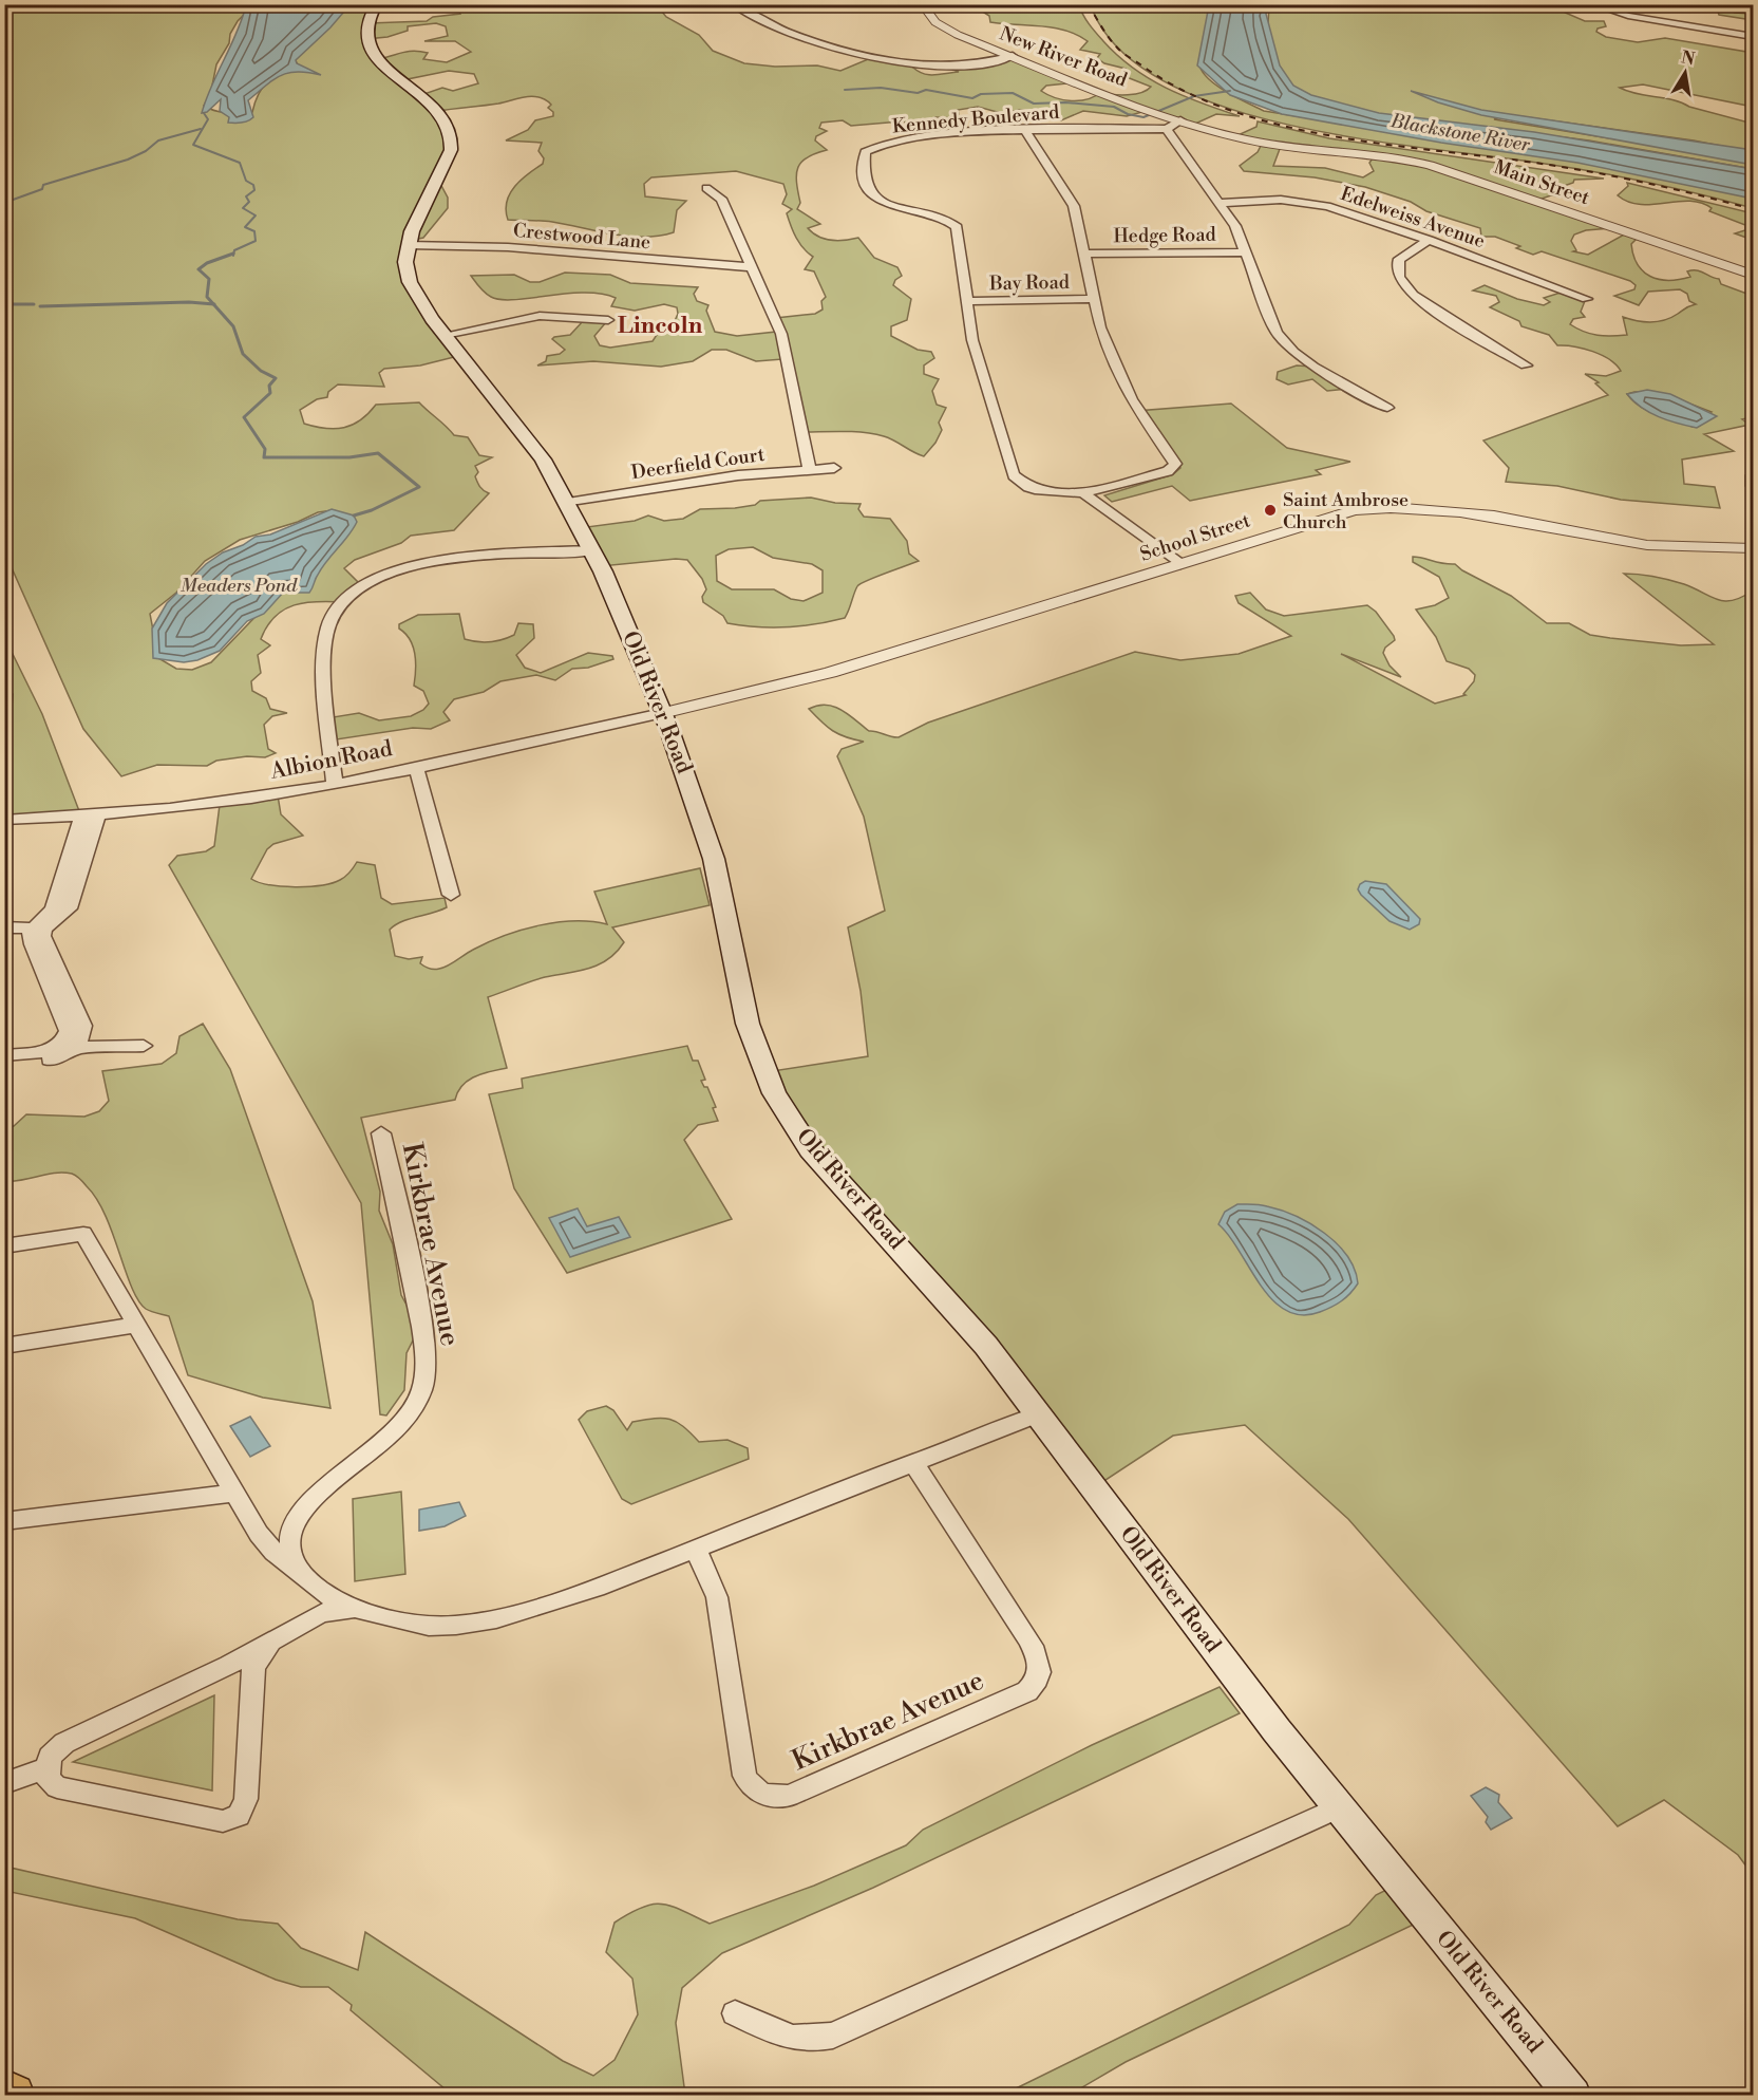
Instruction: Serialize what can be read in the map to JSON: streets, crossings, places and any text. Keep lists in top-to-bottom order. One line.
{"streets":{"main road":["Old River Road"],"street":["New River Road","Kennedy Boulevard","Main Street","Edelweiss Avenue","Hedge Road","Crestwood Lane","Bay Road","Deerfield Court","School Street","Albion Road","Kirkbrae Avenue"]},"crossings":[["New River Road","Main Street"],["Kennedy Boulevard","Main Street"],["Kennedy Boulevard","Bay Road"],["Crestwood Lane","Old River Road"],["Deerfield Court","Old River Road"],["School Street","Old River Road"],["School Street","Albion Road"],["Old River Road","Albion Road"]],"districts":["Lincoln"],"water":["Blackstone River","Meaders Pond"],"places":["Saint Ambrose Church"],"north":"top"}
